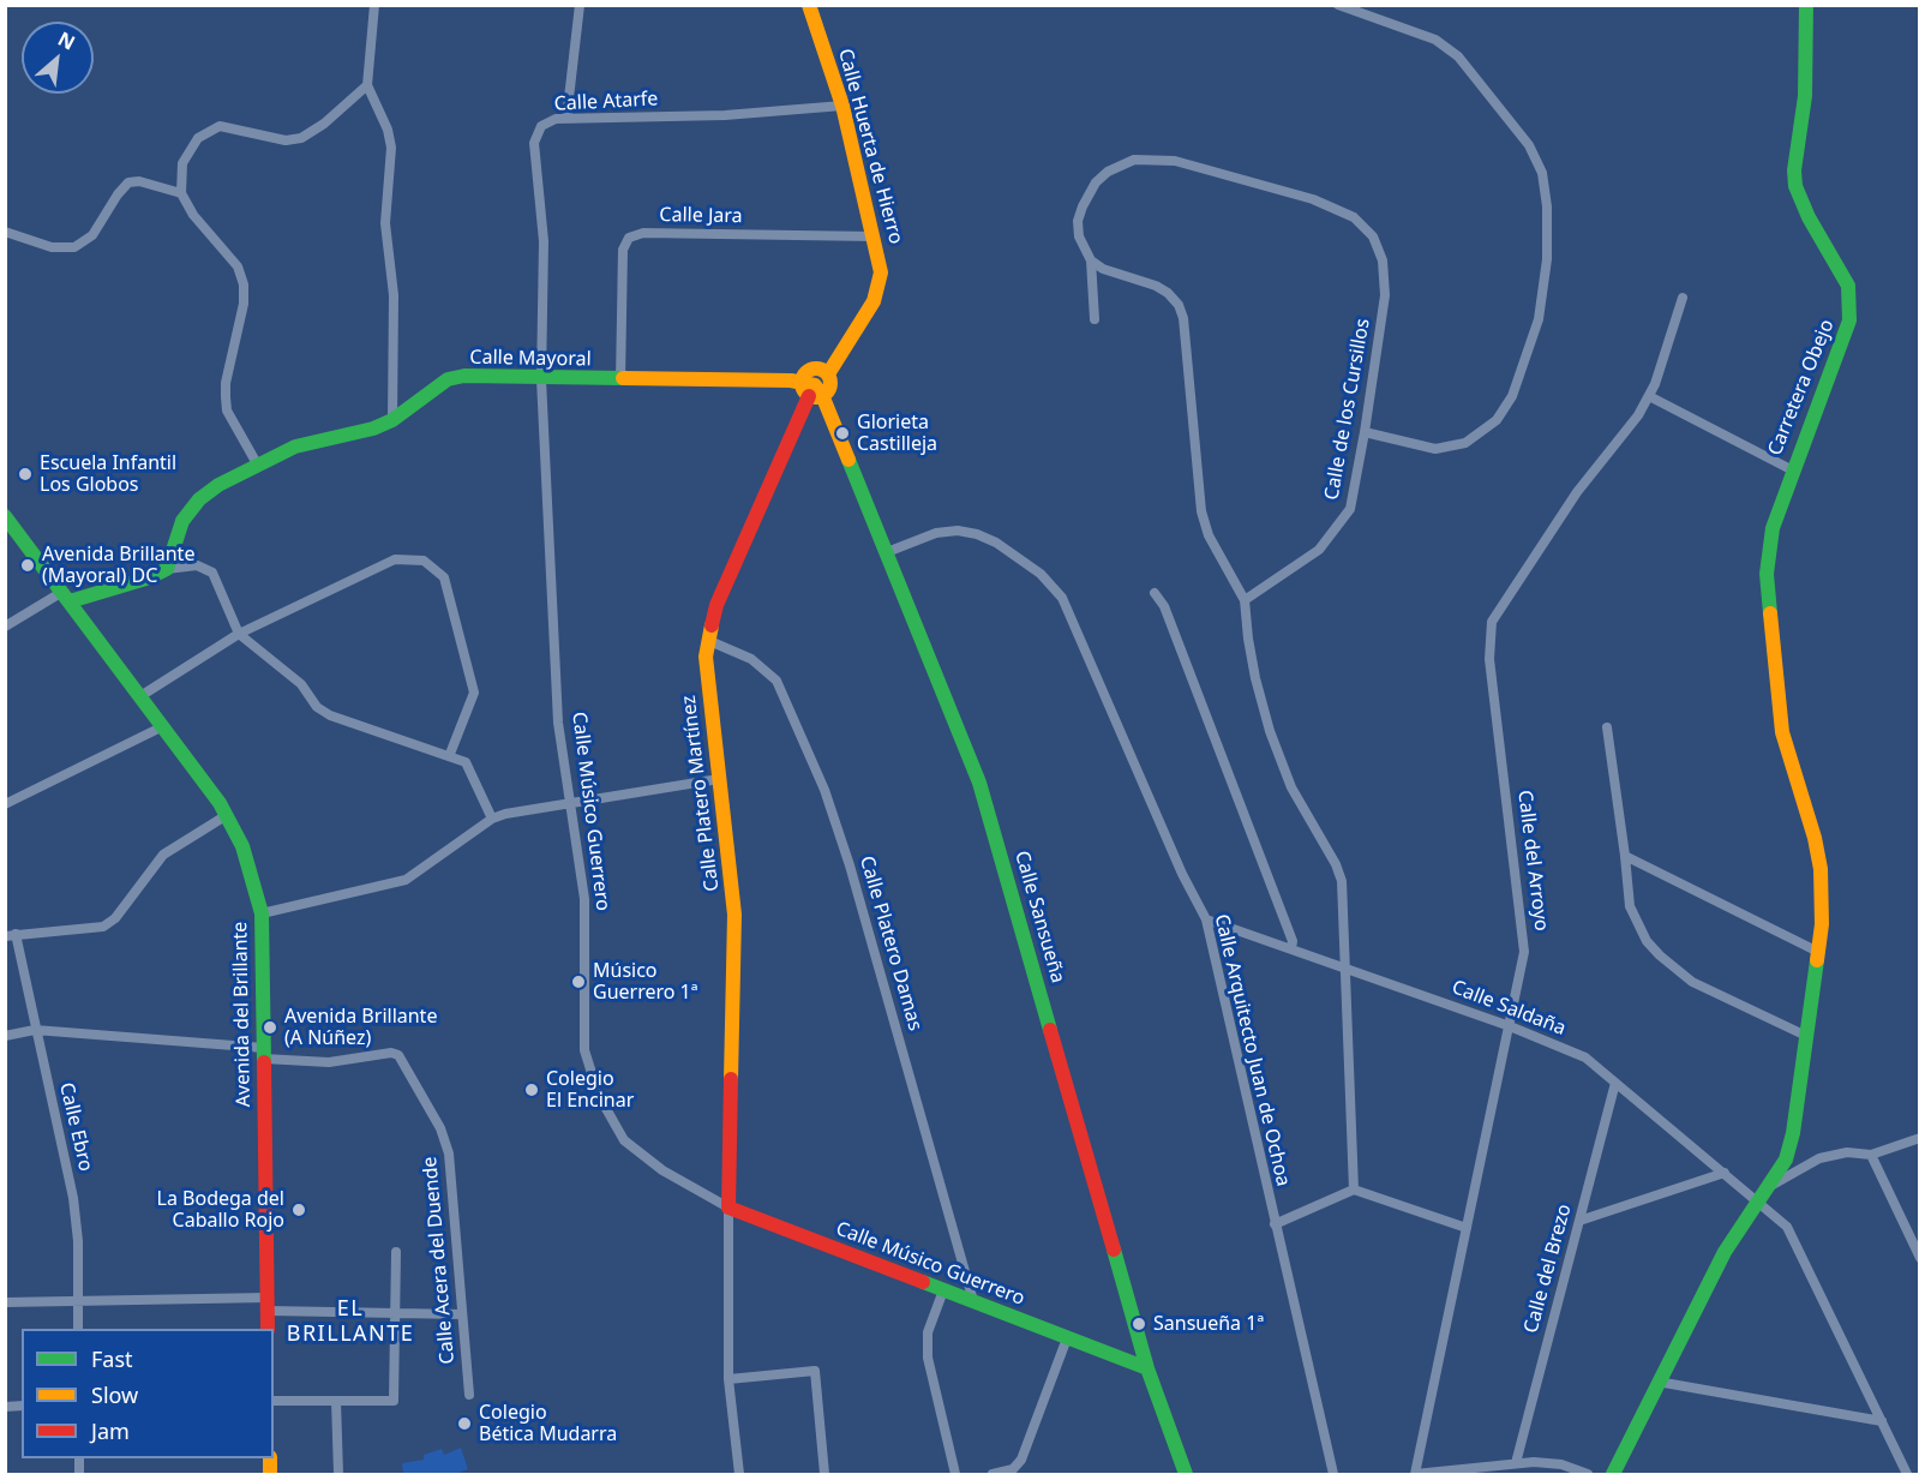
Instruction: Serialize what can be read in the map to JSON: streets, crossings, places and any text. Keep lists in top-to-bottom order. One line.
{"streets":{"street":["Calle Atarfe","Calle Huerta de Hierro","Calle Jara","Calle Mayoral","Carretera Obejo","Calle de los Cursillos","Calle Platero Martínez","Calle Músico Guerrero","Calle del Arroyo","Calle Sansueña","Calle Platero Damas","Calle Saldaña","Avenida del Brillante","Calle Arquitecto Juan de Ochoa","Calle Ebro","Calle Acera del Duende","Calle del Brezo"]},"crossings":[["Calle Atarfe","Calle Huerta de Hierro"],["Calle Atarfe","Calle Mayoral"],["Calle Atarfe","Calle Músico Guerrero"],["Calle Huerta de Hierro","Calle Jara"],["Calle Huerta de Hierro","Calle Mayoral"],["Calle Huerta de Hierro","Calle Platero Martínez"],["Calle Huerta de Hierro","Calle Sansueña"],["Calle Jara","Calle Mayoral"],["Calle Mayoral","Calle Platero Martínez"],["Calle Mayoral","Calle Músico Guerrero"],["Calle Mayoral","Calle Sansueña"],["Carretera Obejo","Calle del Arroyo"],["Calle Platero Martínez","Calle Músico Guerrero"],["Calle Platero Martínez","Calle Sansueña"],["Calle Platero Martínez","Calle Platero Damas"],["Calle Músico Guerrero","Calle Sansueña"],["Calle Músico Guerrero","Calle Platero Damas"],["Calle del Arroyo","Calle Saldaña"],["Calle Sansueña","Calle Arquitecto Juan de Ochoa"],["Calle Saldaña","Calle Arquitecto Juan de Ochoa"],["Calle Saldaña","Calle del Brezo"],["Avenida del Brillante","Calle Acera del Duende"]],"districts":["EL BRILLANTE"],"places":["Glorieta Castilleja","Escuela Infantil Los Globos","Avenida Brillante (Mayoral) DC","Músico Guerrero 1ª","Avenida Brillante (A Núñez)","Colegio El Encinar","La Bodega del Caballo Rojo","Sansueña 1ª","Colegio Bética Mudarra"],"legend":["Fast","Slow","Jam"],"north":"top right"}
